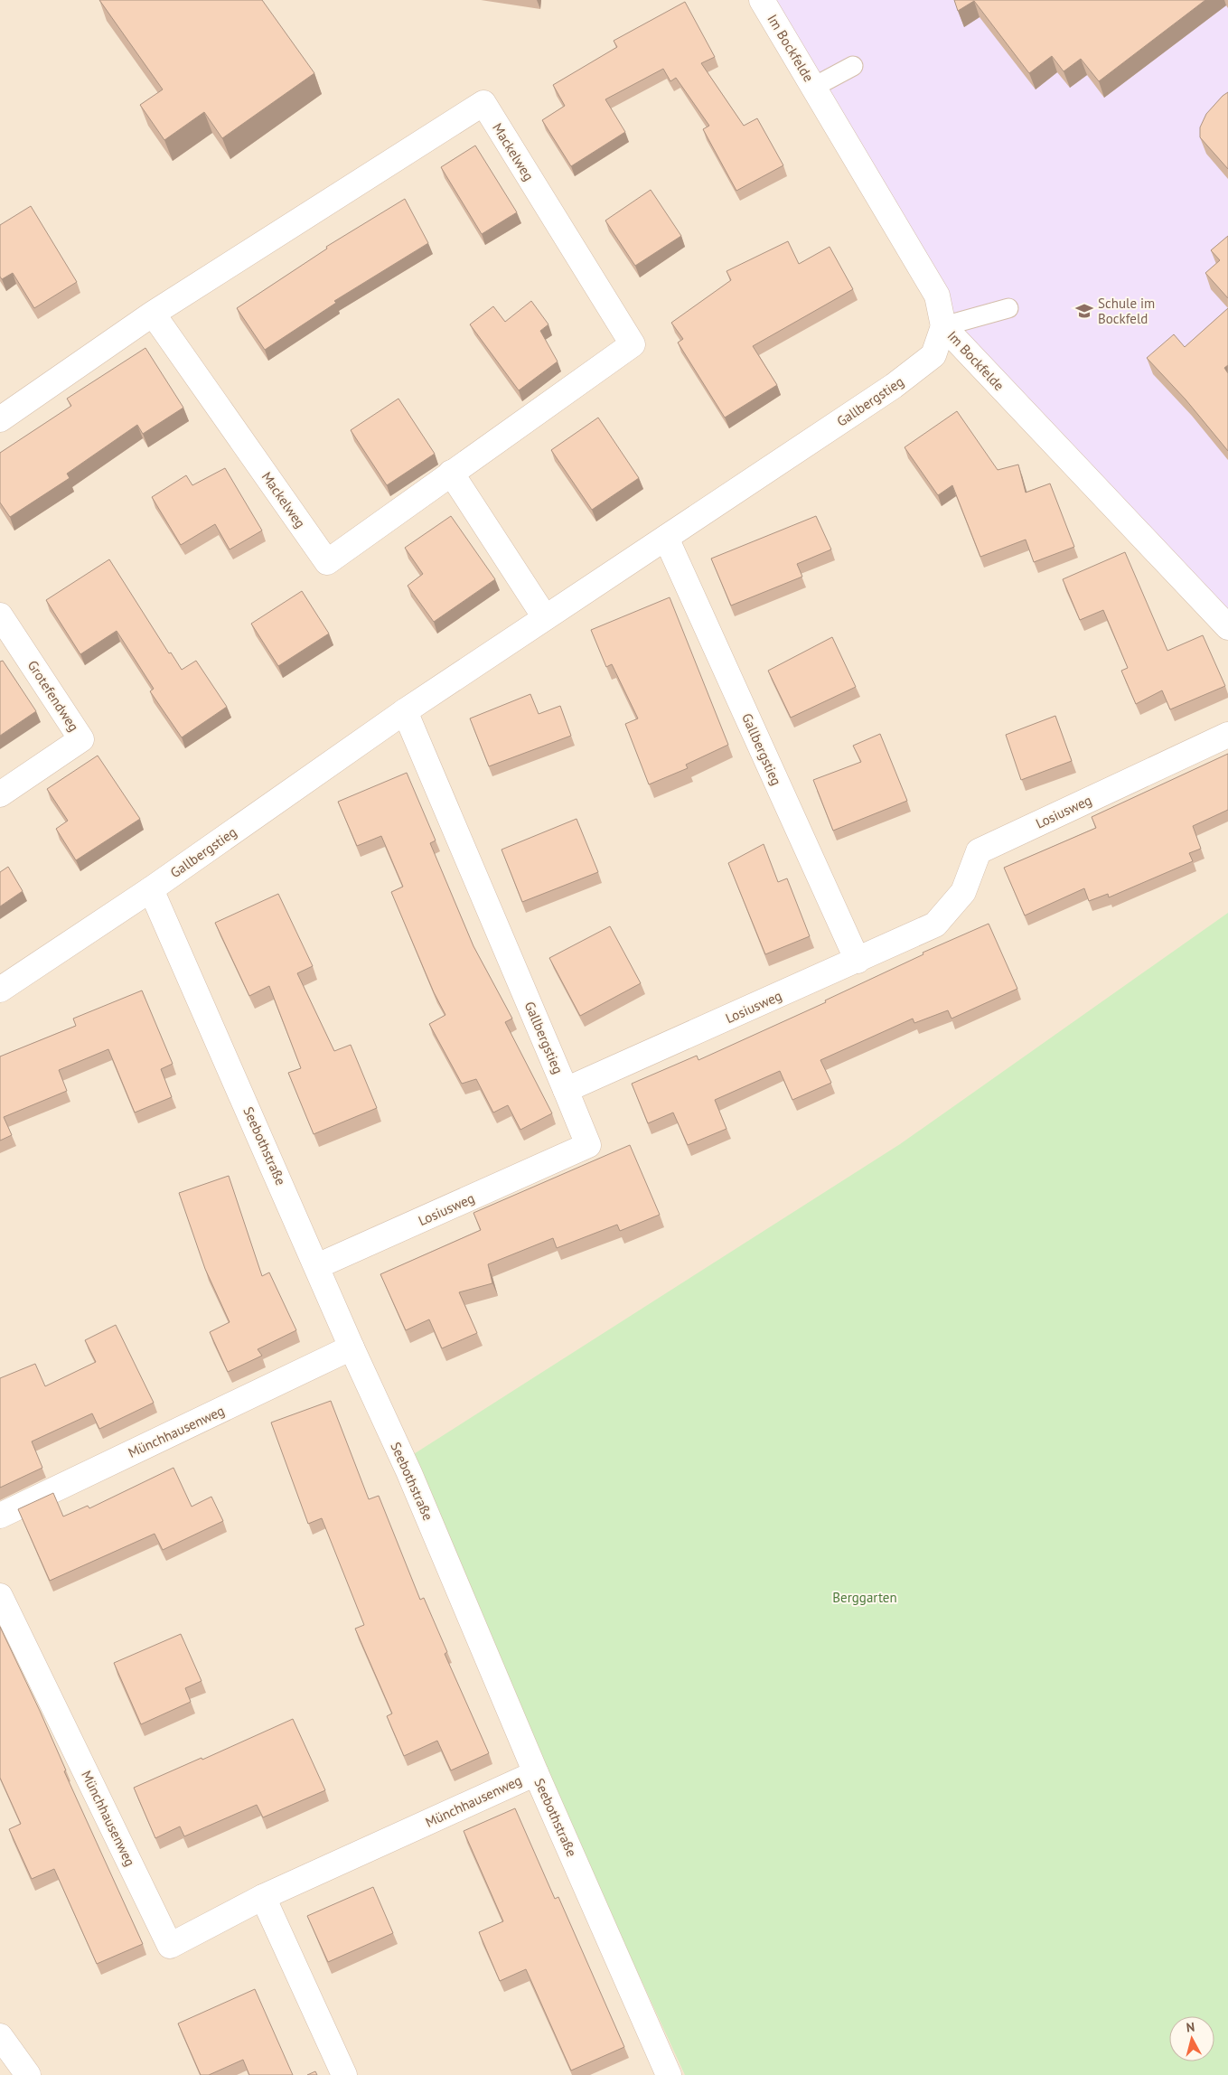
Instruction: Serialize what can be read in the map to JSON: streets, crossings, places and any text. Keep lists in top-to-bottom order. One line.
{"streets":{"street":["Im Bockfelde","Mackelweg","Gallbergstieg","Grotefendweg","Losiusweg","Seebothstraße","Münchhausenweg"]},"crossings":[["Im Bockfelde","Gallbergstieg"],["Gallbergstieg","Losiusweg"],["Gallbergstieg","Seebothstraße"],["Losiusweg","Seebothstraße"],["Seebothstraße","Münchhausenweg"]],"parks":["Berggarten"],"places":{"school or university":["Schule im Bockfeld"]},"north":"top"}
